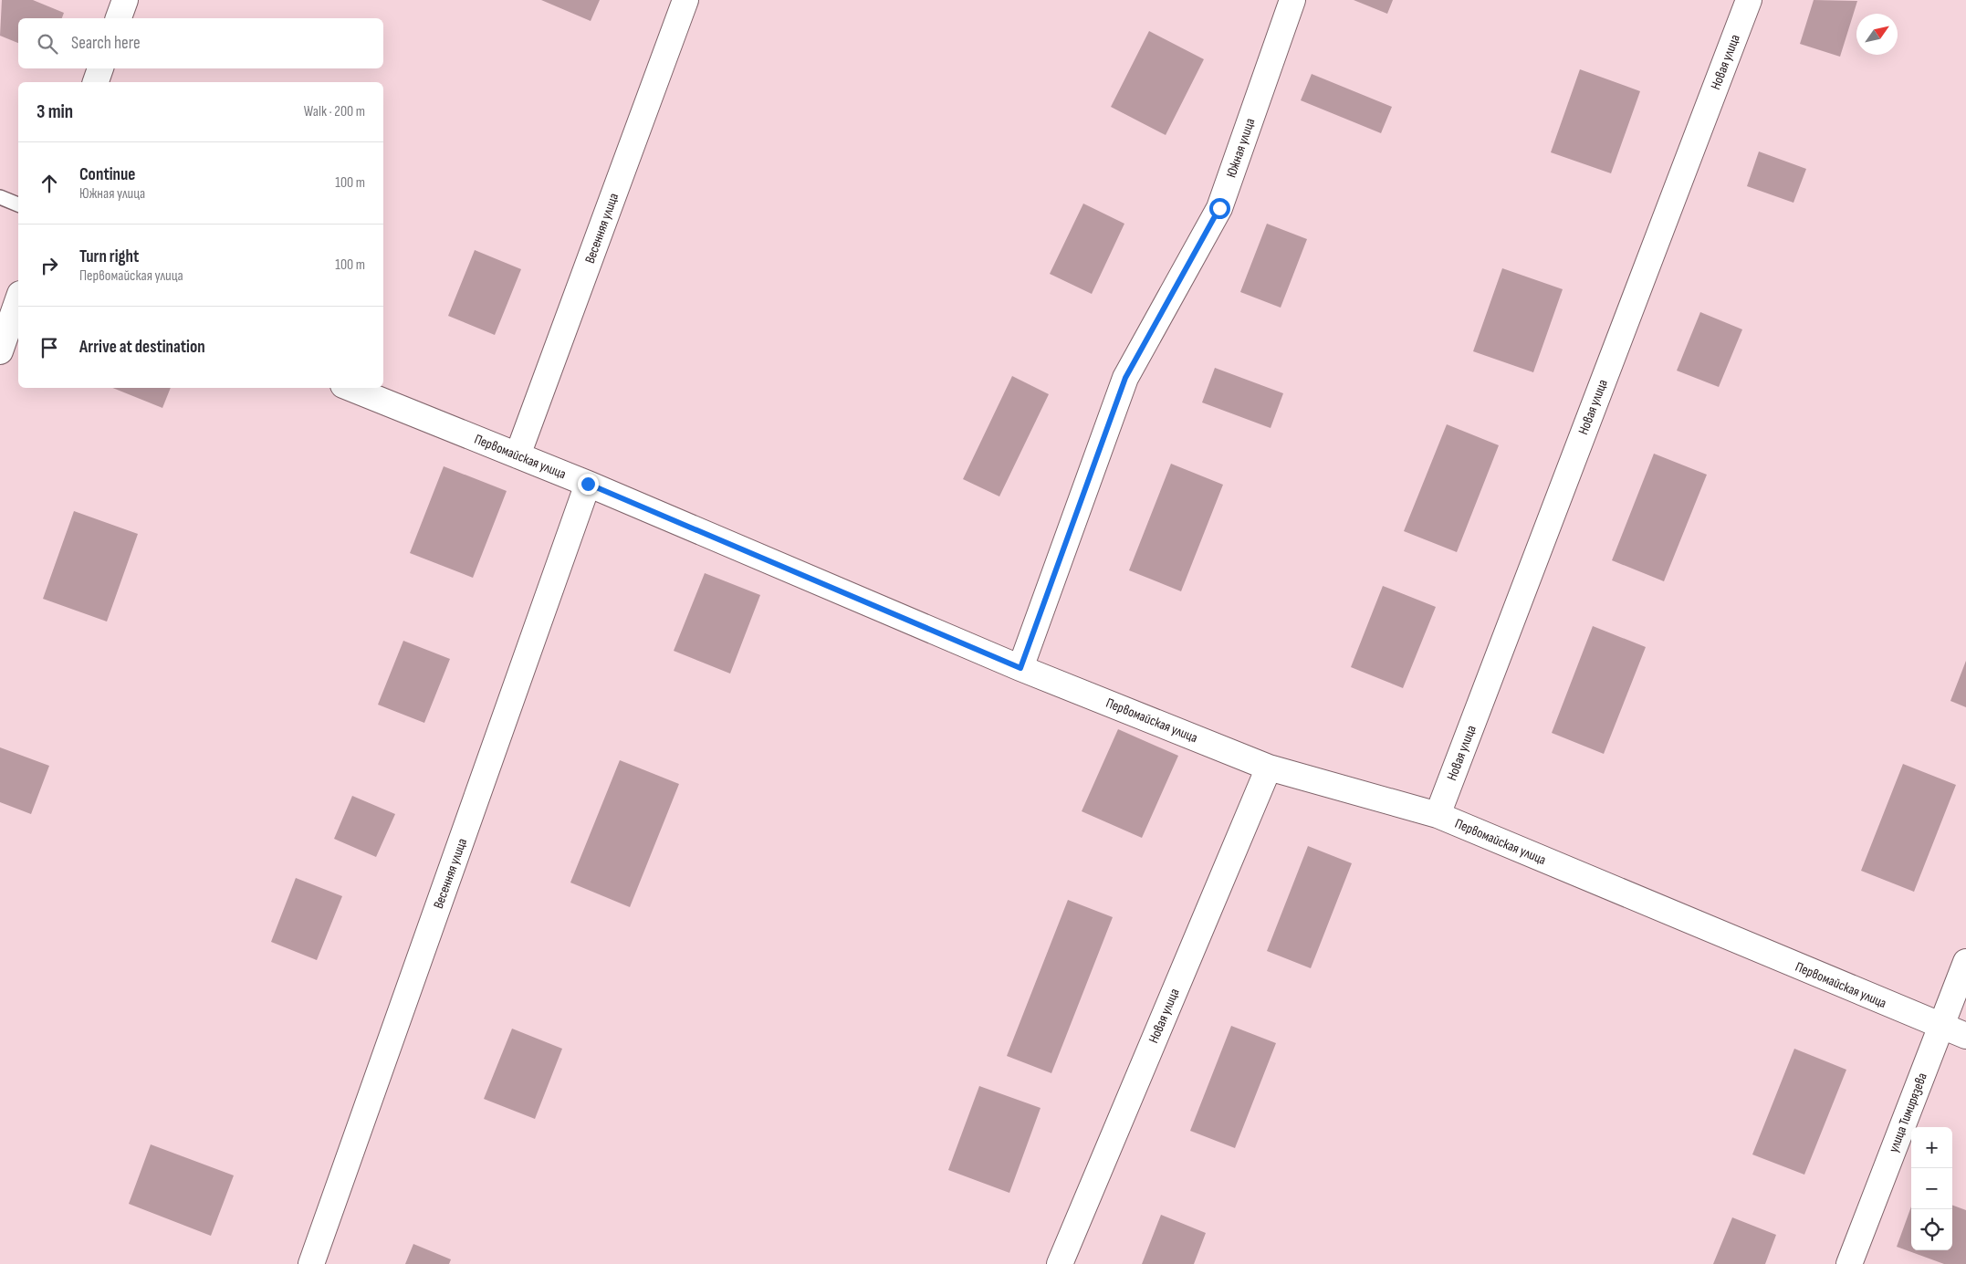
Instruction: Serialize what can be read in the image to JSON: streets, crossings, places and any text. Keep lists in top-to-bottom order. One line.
{"streets":{"street":["Новая улица","Южная улица","Весенняя улица","Первомайская улица","улица Тимирязева"]},"crossings":[["Новая улица","Первомайская улица"],["Южная улица","Первомайская улица"],["Весенняя улица","Первомайская улица"],["Первомайская улица","улица Тимирязева"]],"north":"top right","page":{"search":"Search here","heading":["3 min","Walk · 200 m"],"list":[["Continue","Южная улица","100 m"],["Turn right","Первомайская улица","100 m"],"Arrive at destination"],"map_buttons":["+","−"]}}
